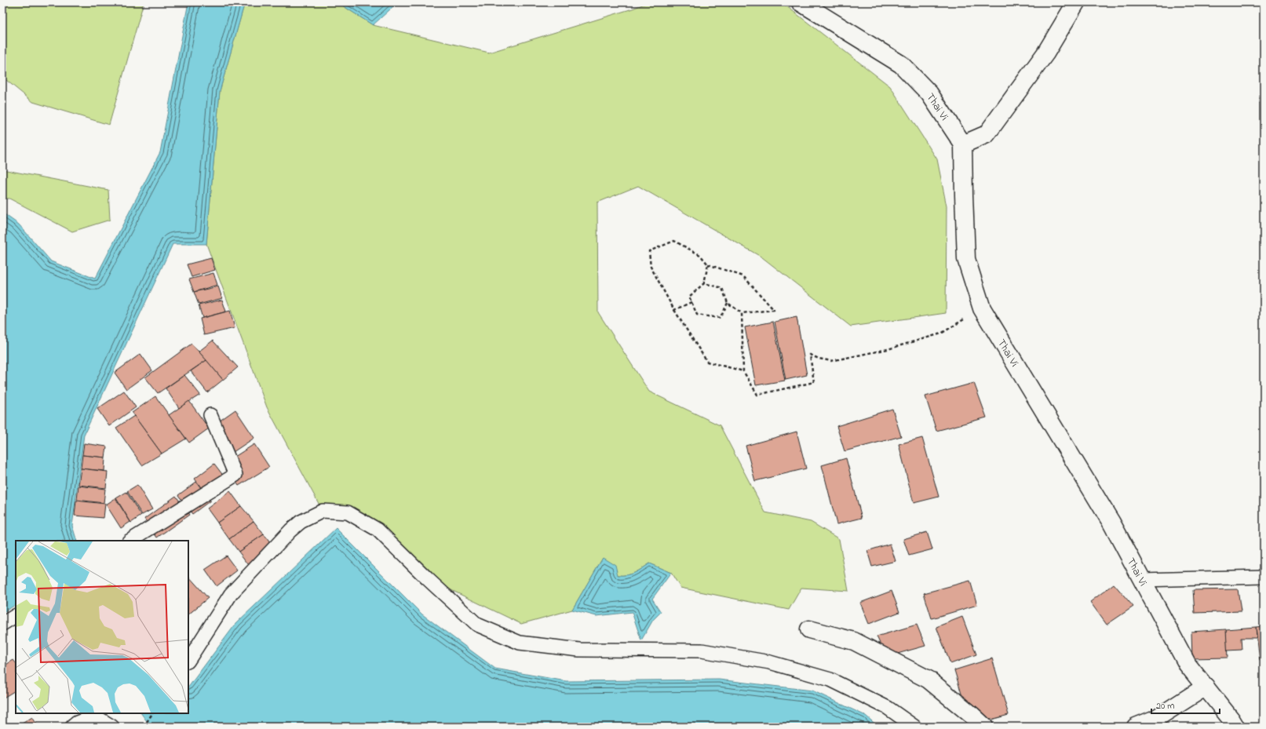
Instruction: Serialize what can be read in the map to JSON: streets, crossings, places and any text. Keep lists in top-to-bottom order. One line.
{"streets":{"street":["Thai Vi"]},"scale_bar":"20 m"}
